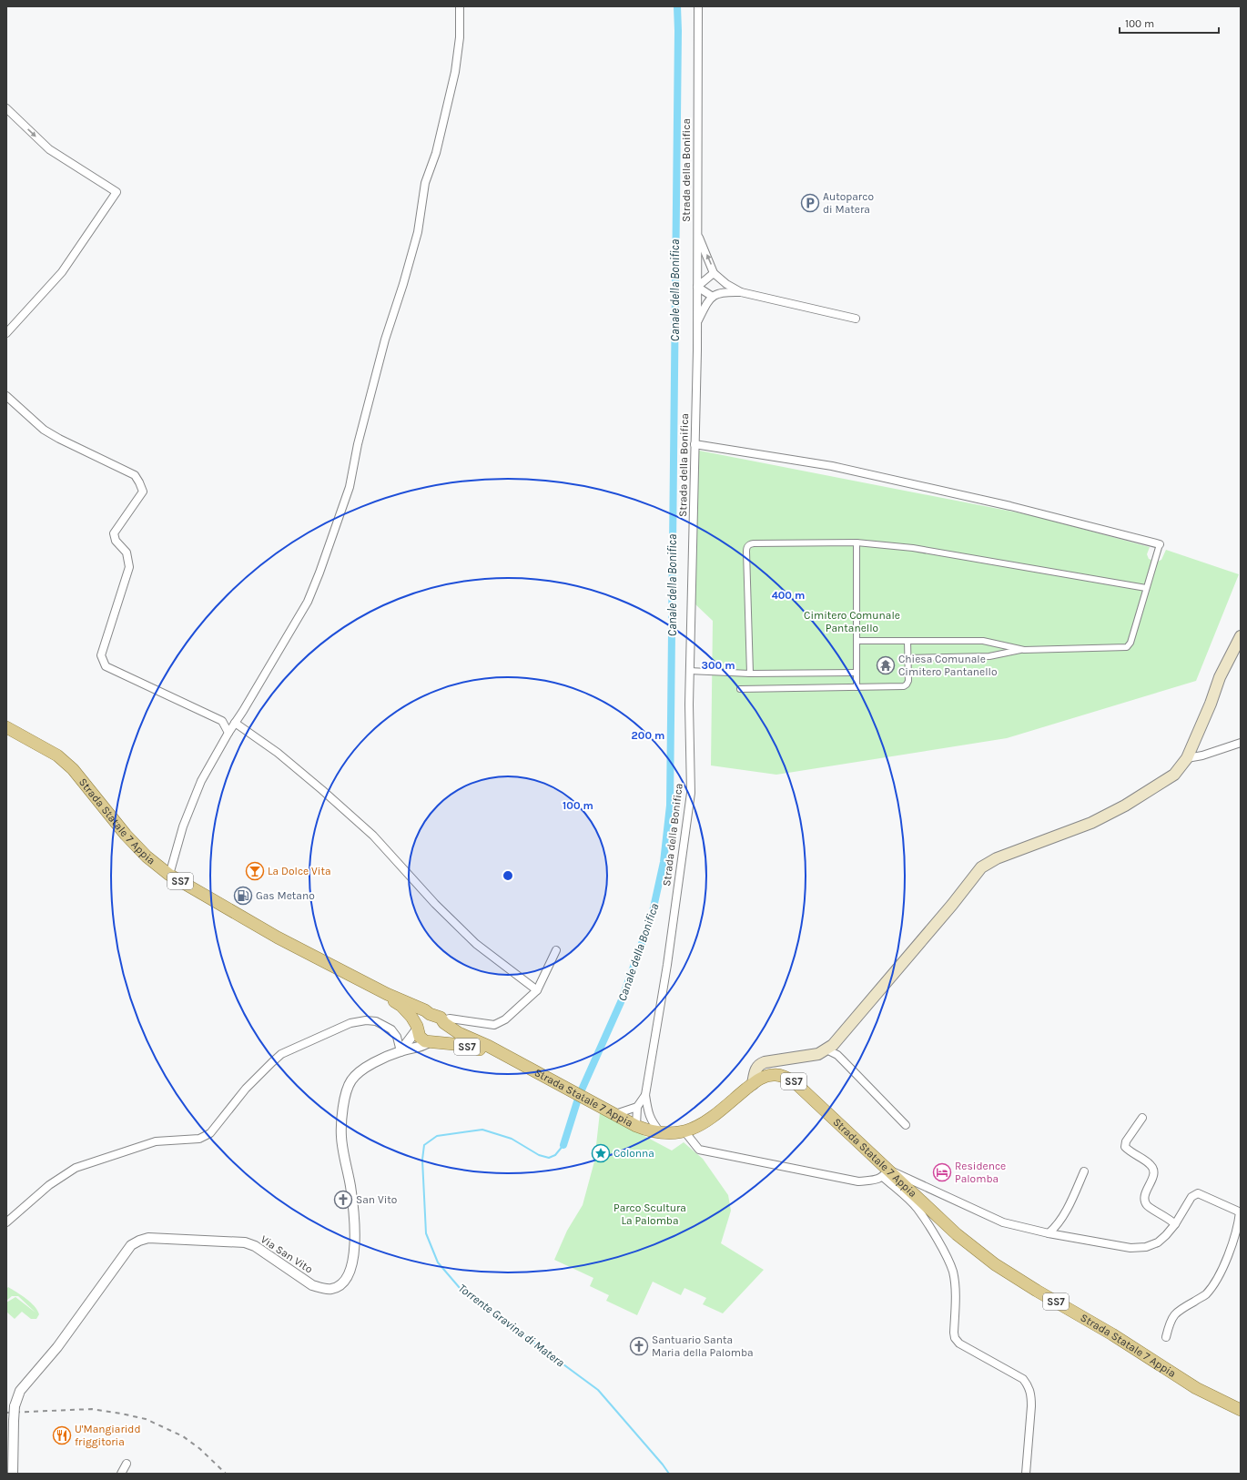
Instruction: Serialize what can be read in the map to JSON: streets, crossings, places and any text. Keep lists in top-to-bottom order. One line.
{"streets":{"main road":["Strada Statale 7 Appia","SS7"],"street":["Strada della Bonifica","Via San Vito"]},"crossings":[["Strada Statale 7 Appia","Via San Vito"]],"water":["Canale della Bonifica","Torrente Gravina di Matera"],"parks":["Cimitero Comunale Pantanello","Parco Scultura La Palomba"],"places":{"parking":["Autoparco di Matera"],"temple":["Chiesa Comunale Cimitero Pantanello"],"bar":["La Dolce Vita"],"fuel station":["Gas Metano"],"place":["Colonna"],"hotel":["Residence Palomba"],"church":["San Vito","Santuario Santa Maria della Palomba"],"restaurant":["U'Mangiaridd friggitoria"]},"scale_bar":"100 m","rings":["400 m","300 m","200 m","100 m"]}
